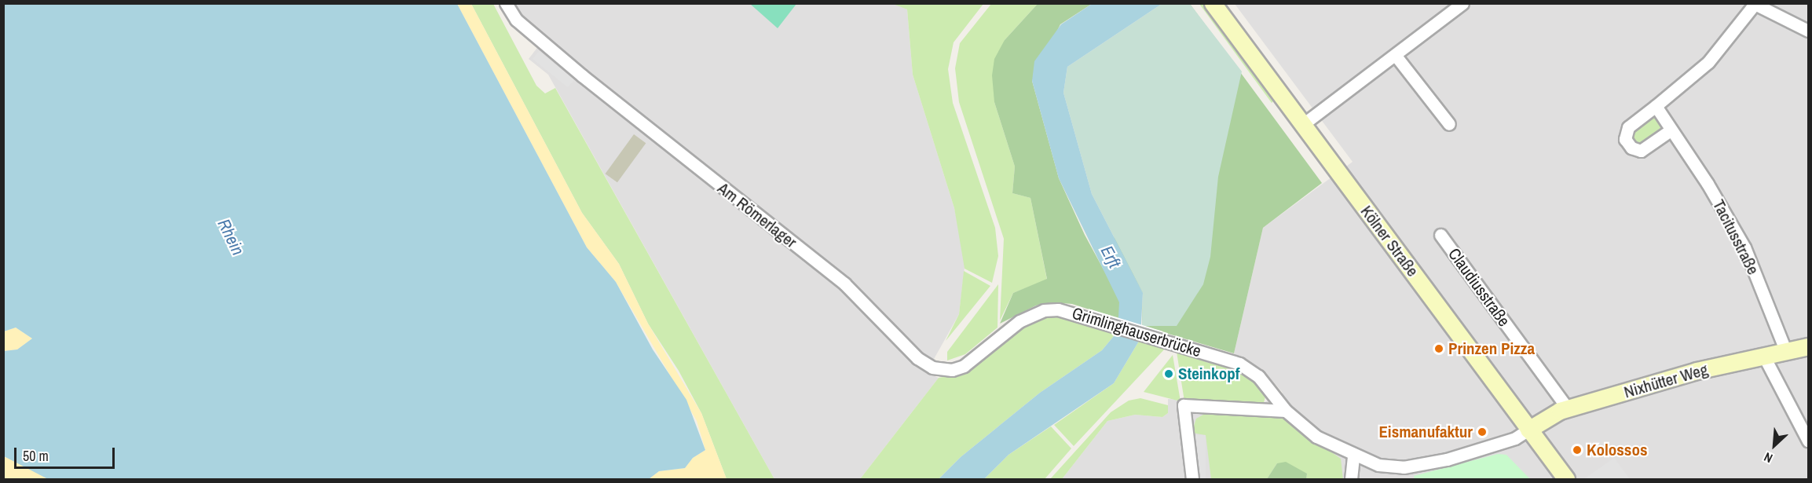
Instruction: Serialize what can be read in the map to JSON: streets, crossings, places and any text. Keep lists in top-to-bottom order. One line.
{"streets":{"main road":["Kölner Straße","Nixhütter Weg"],"street":["Am Römerlager","Tacitusstraße","Claudiusstraße","Grimlinghauserbrücke"]},"crossings":[["Am Römerlager","Grimlinghauserbrücke"],["Tacitusstraße","Nixhütter Weg"],["Kölner Straße","Grimlinghauserbrücke"],["Kölner Straße","Nixhütter Weg"],["Claudiusstraße","Nixhütter Weg"],["Grimlinghauserbrücke","Nixhütter Weg"]],"water":["Rhein","Erft"],"places":["Prinzen Pizza","Steinkopf","Eismanufaktur","Kolossos"],"scale_bar":"50 m","north":"bottom left"}
